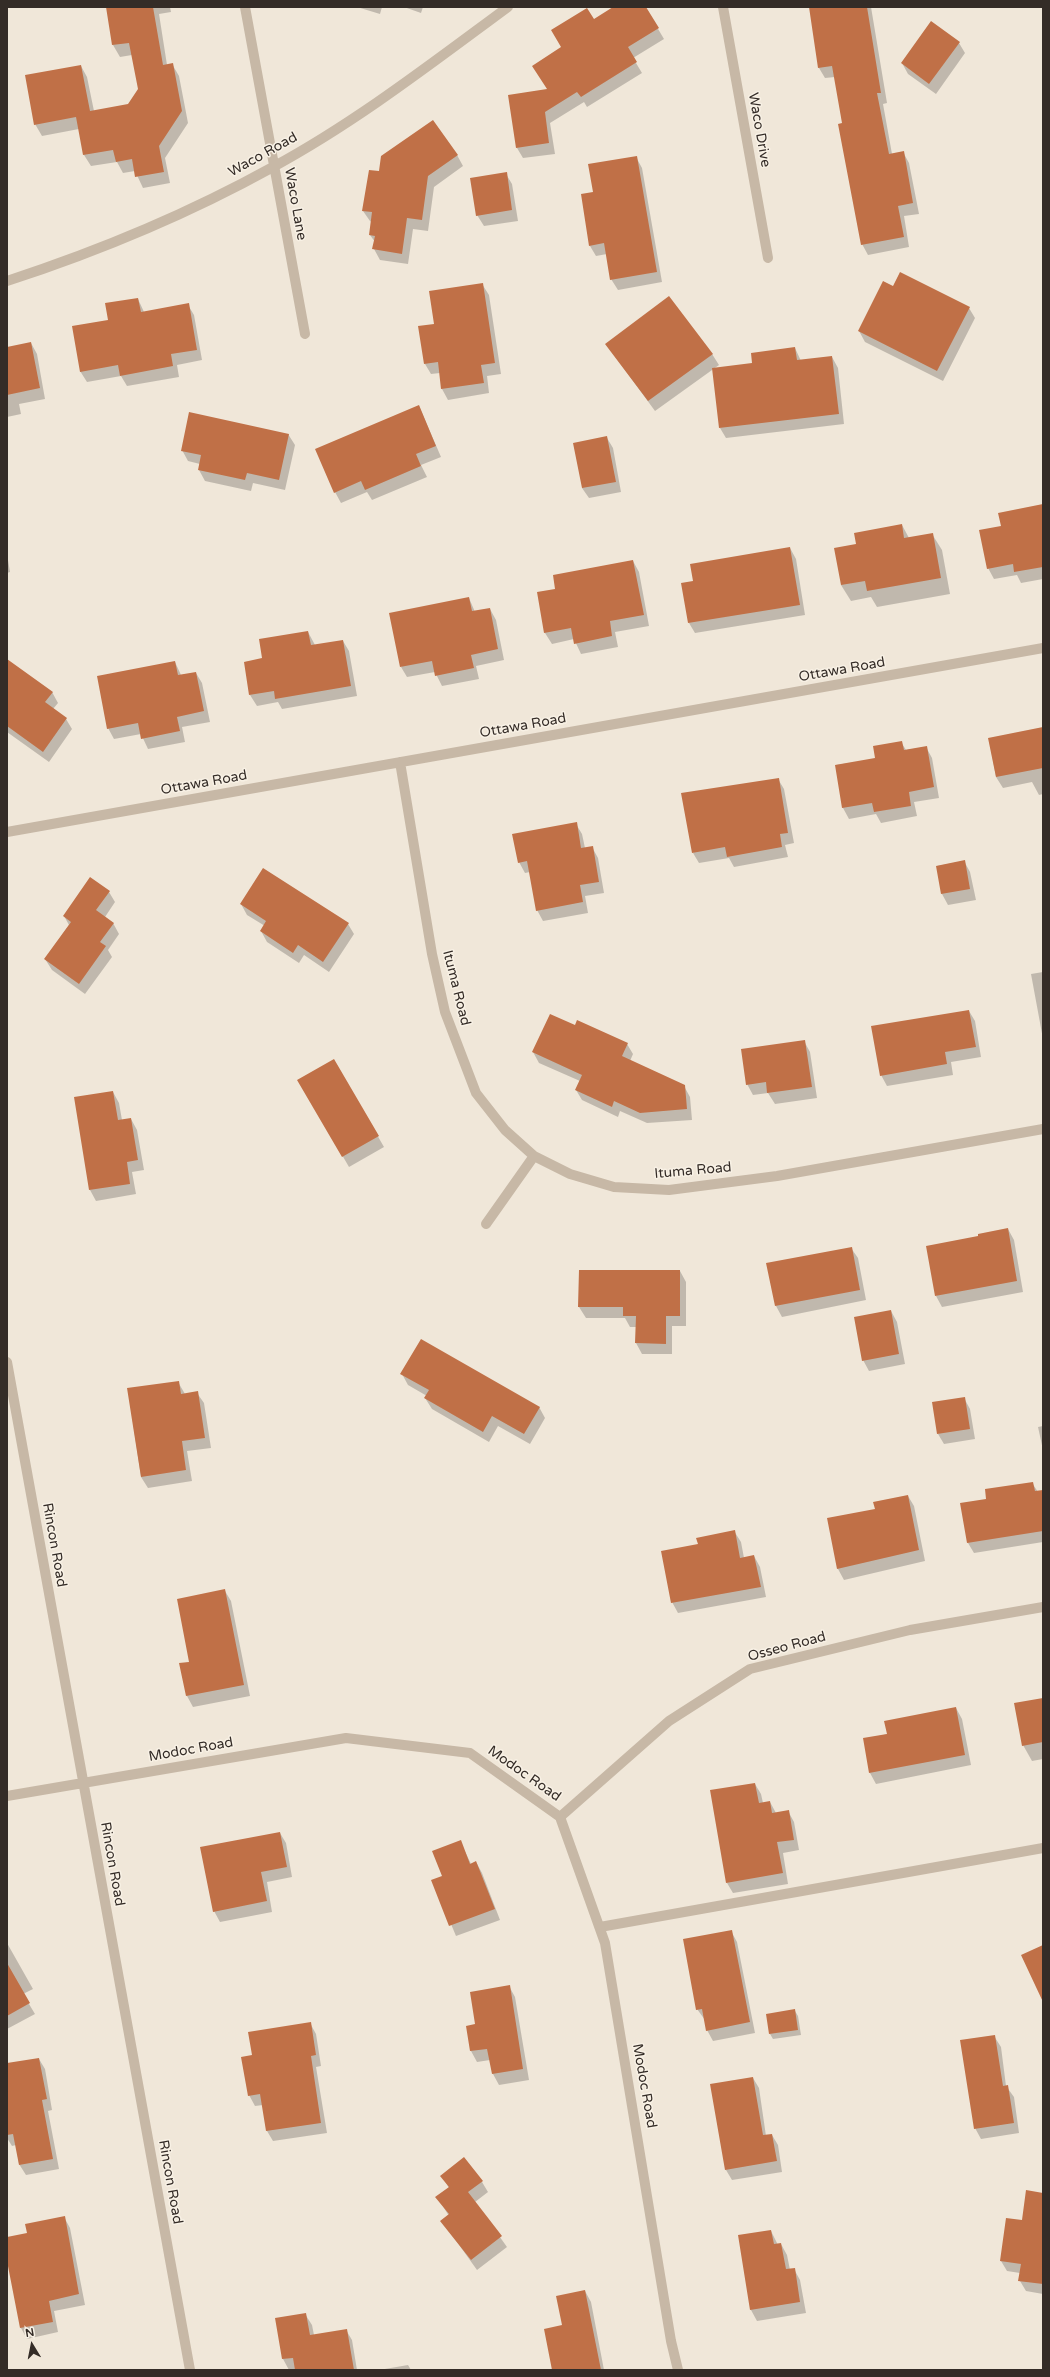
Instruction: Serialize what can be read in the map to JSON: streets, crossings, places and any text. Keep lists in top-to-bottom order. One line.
{"streets":{"street":["Waco Drive","Waco Road","Waco Lane","Ottawa Road","Ituma Road","Rincon Road","Osseo Road","Modoc Road"]},"crossings":[["Waco Road","Waco Lane"],["Ottawa Road","Ituma Road"],["Rincon Road","Modoc Road"],["Osseo Road","Modoc Road"]],"north":"top"}
